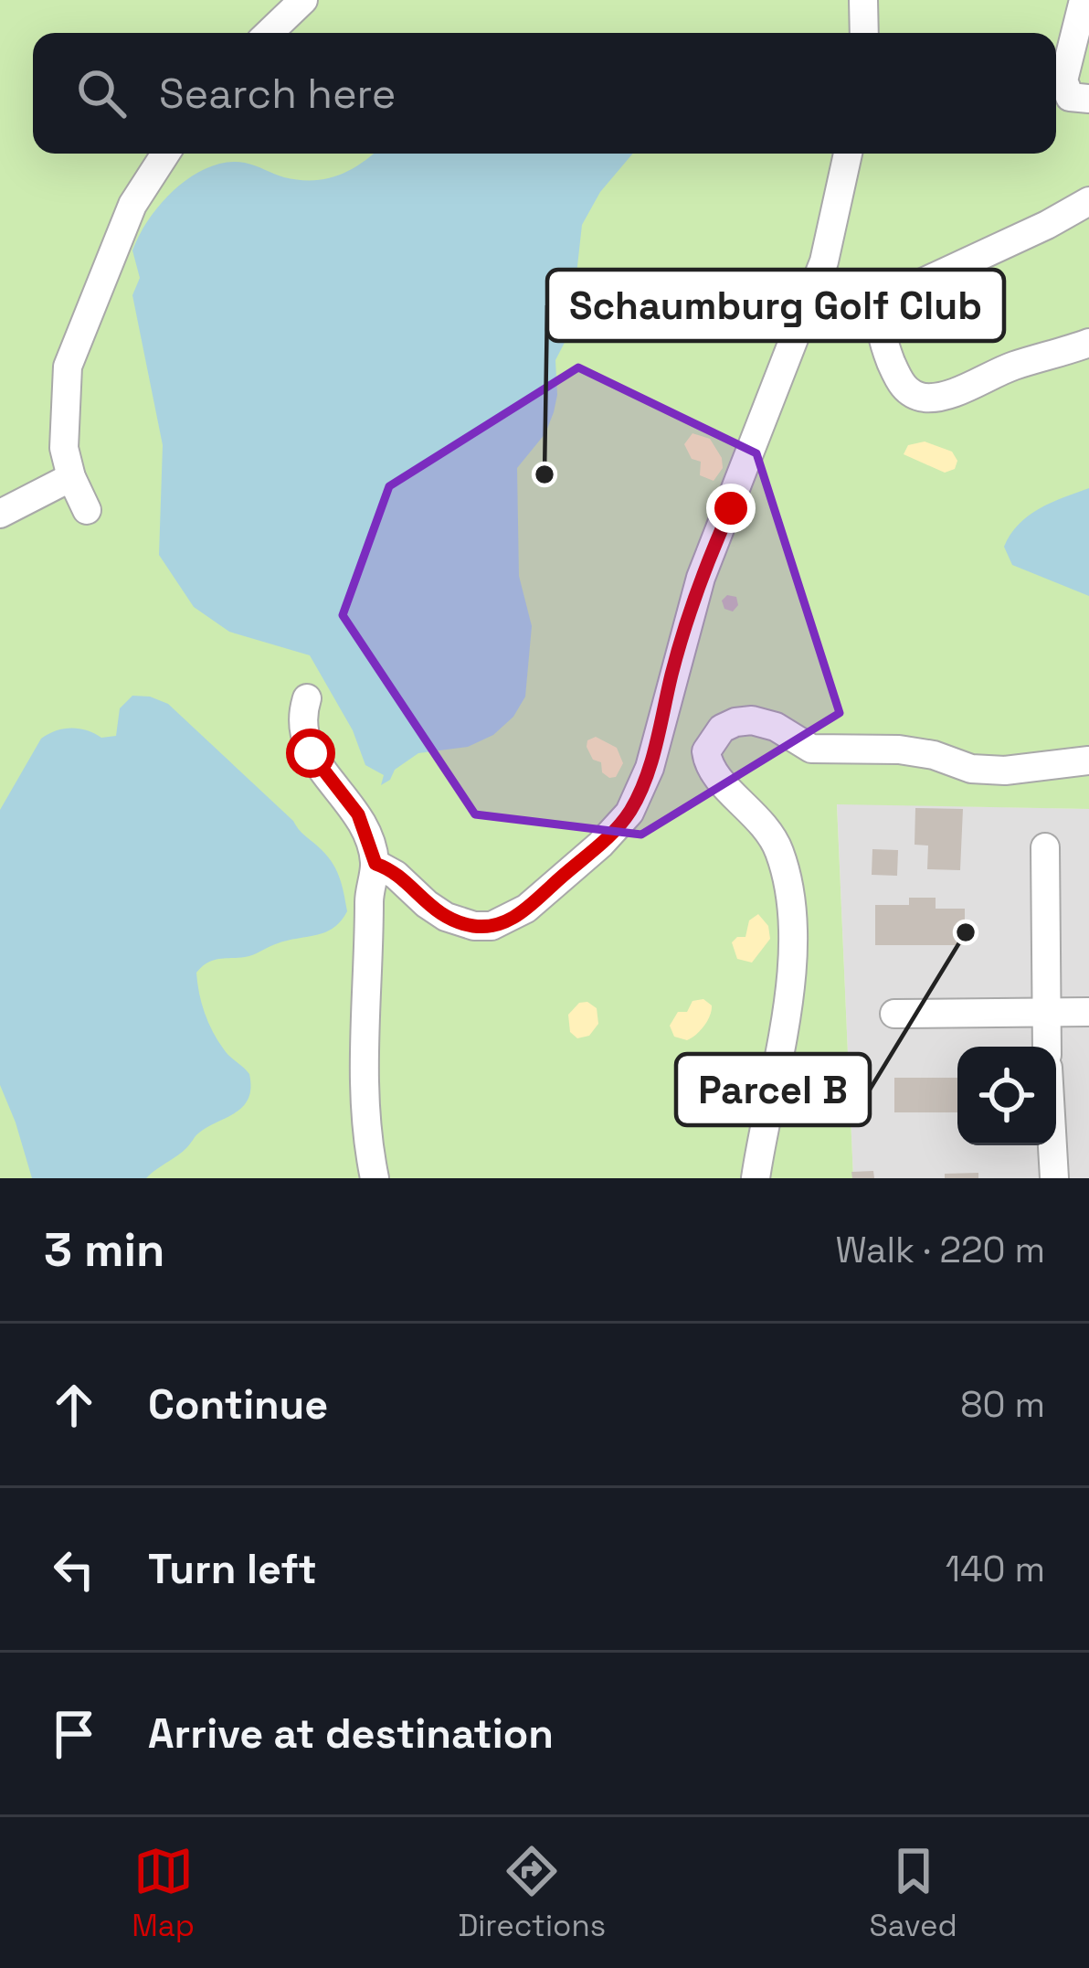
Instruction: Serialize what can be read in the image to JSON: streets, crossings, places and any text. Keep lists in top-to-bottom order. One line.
{"places":["Schaumburg Golf Club","Parcel B"],"page":{"search":"Search here","heading":["3 min","Walk · 220 m"],"list":[["Continue","80 m"],["Turn left","140 m"],"Arrive at destination"],"nav":["Map","Directions","Saved"]}}
